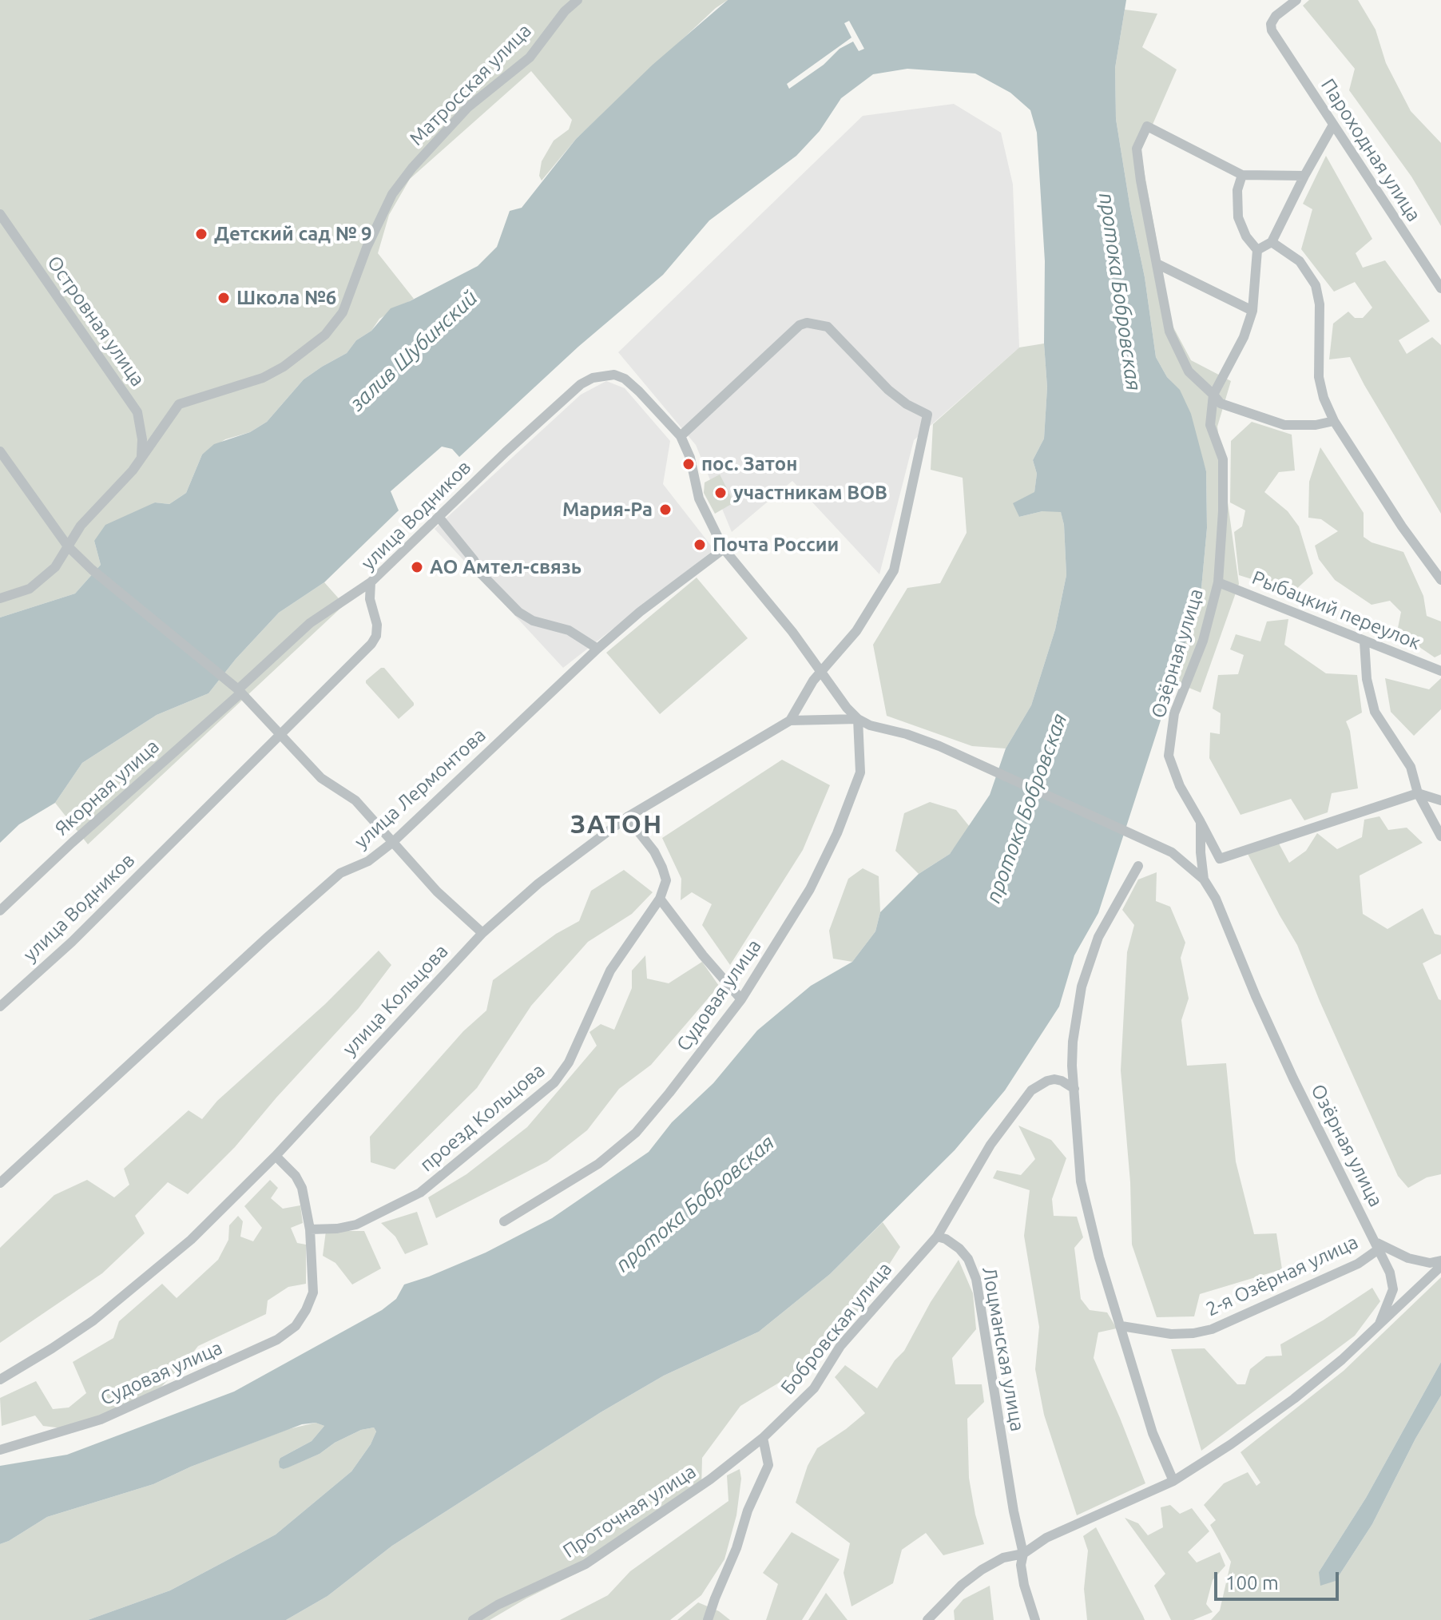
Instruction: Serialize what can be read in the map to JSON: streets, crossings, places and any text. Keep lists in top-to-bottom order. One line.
{"streets":{"street":["Матросская улица","Пароходная улица","Островная улица","улица Водников","Рыбацкий переулок","Озёрная улица","Якорная улица","улица Лермонтова","Судовая улица","улица Кольцова","проезд Кольцова","2-я Озёрная улица","Бобровская улица","Лоцманская улица","Проточная улица"]},"crossings":[["Матросская улица","Островная улица"],["улица Водников","Якорная улица"],["Рыбацкий переулок","Озёрная улица"],["Озёрная улица","Судовая улица"],["Озёрная улица","улица Кольцова"],["Озёрная улица","2-я Озёрная улица"],["Судовая улица","улица Кольцова"],["Судовая улица","проезд Кольцова"],["улица Кольцова","проезд Кольцова"],["Бобровская улица","Лоцманская улица"],["Бобровская улица","Проточная улица"]],"districts":["ЗАТОН"],"water":["протока Бобровская","залив Шубинский"],"places":["Детский сад № 9","Школа №6","пос. Затон","участникам ВОВ","Мария-Ра","Почта России","АО Амтел-связь"],"scale_bar":"100 m"}
